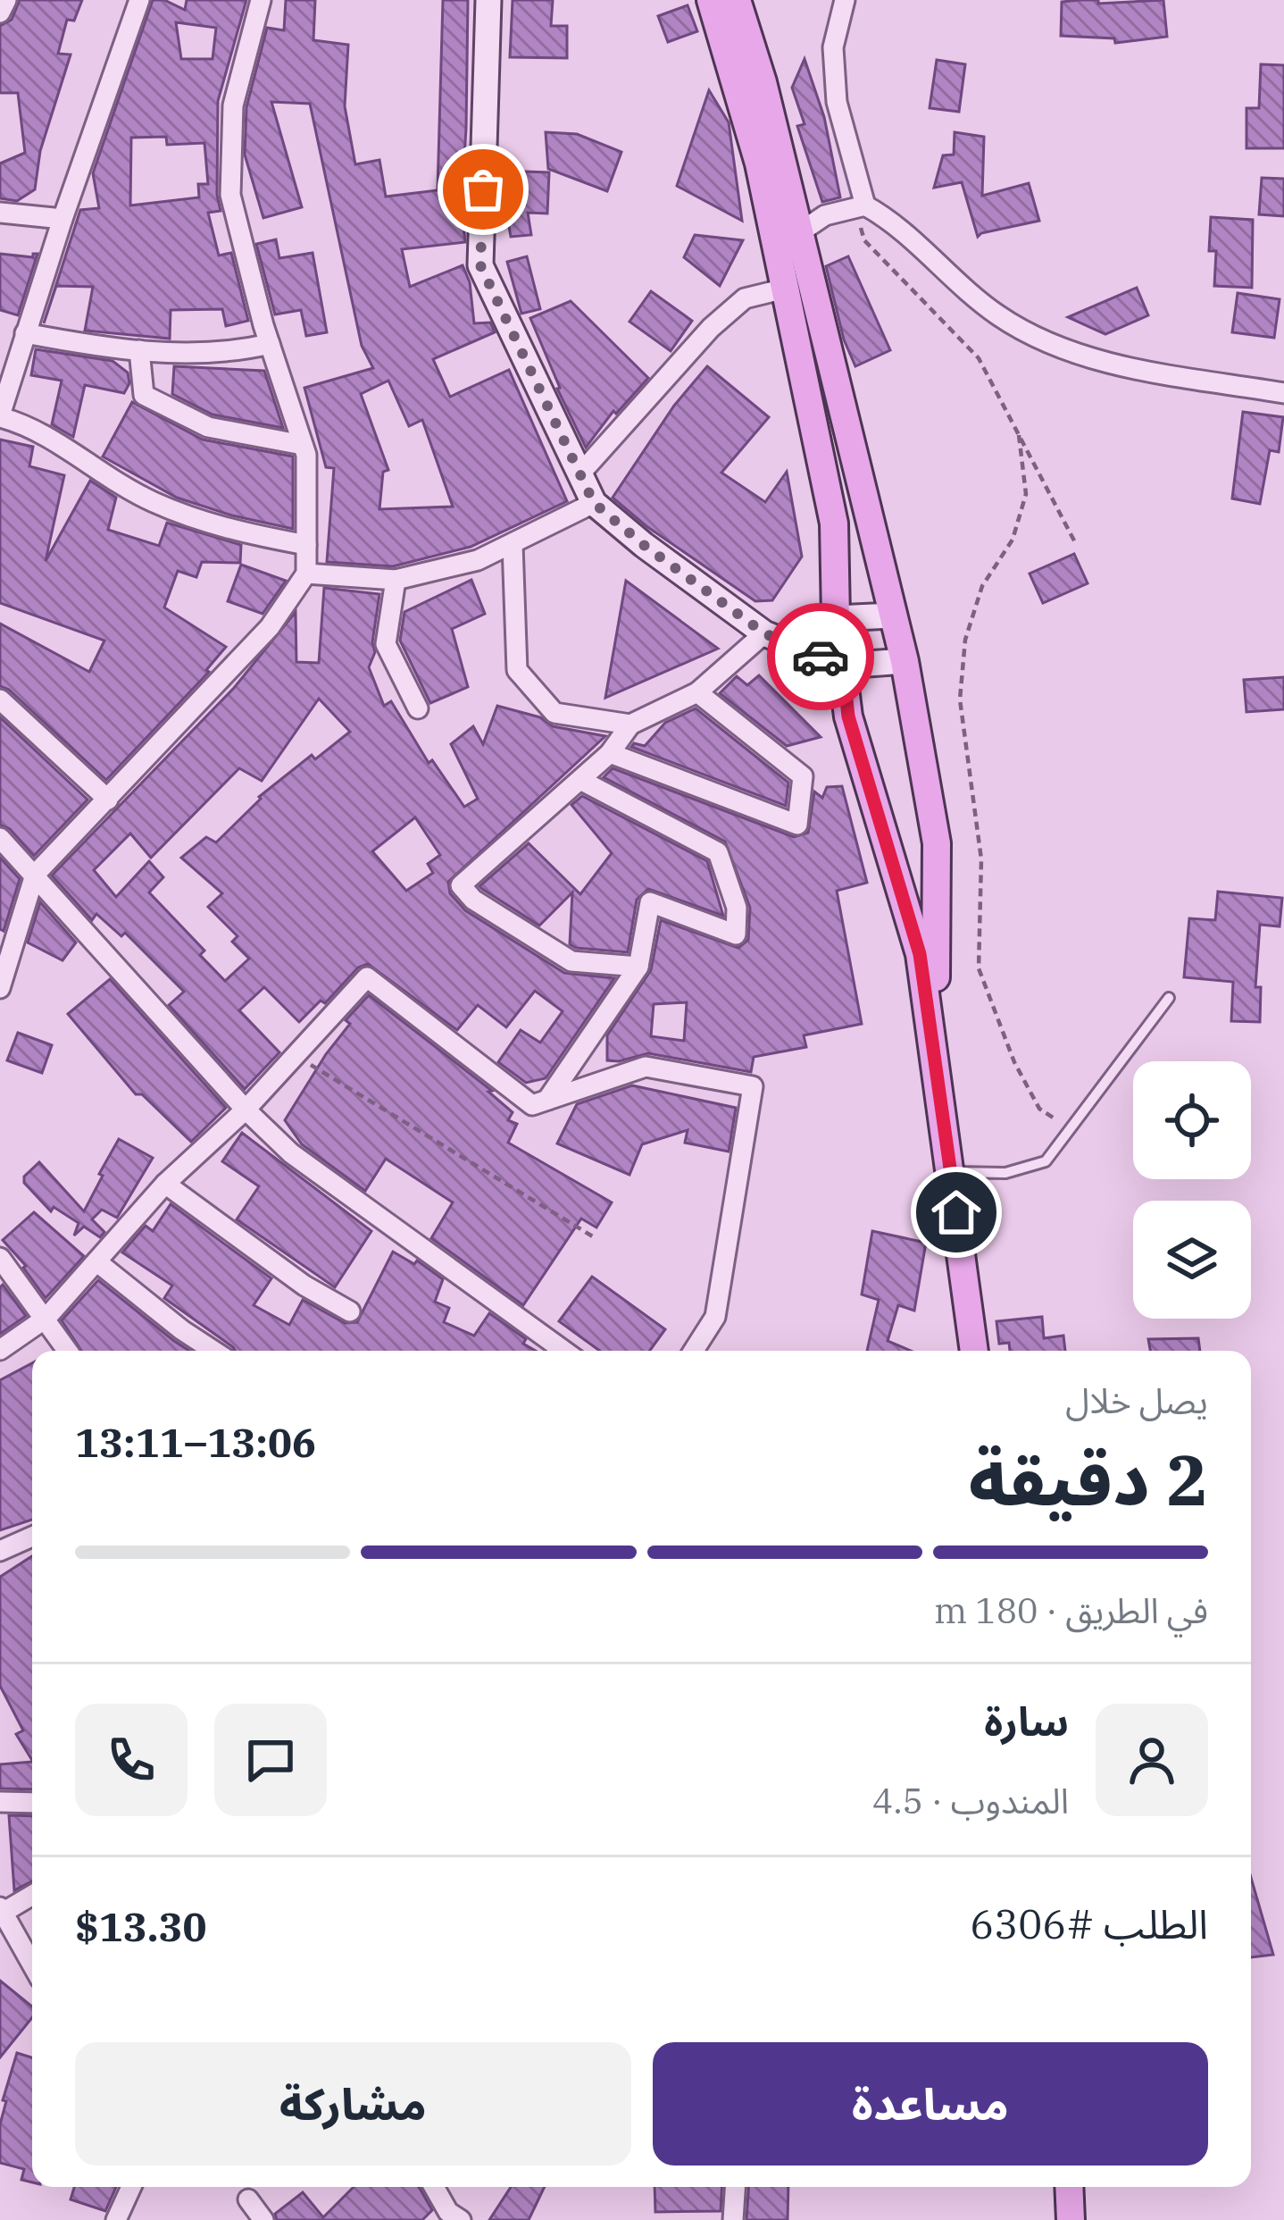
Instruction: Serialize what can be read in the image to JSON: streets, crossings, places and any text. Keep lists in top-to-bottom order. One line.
{"page":{"heading":["2 دقيقة","يصل خلال","13:06–13:11"],"panel":["سارة","المندوب · 4.5","الطلب #6306","$13.30"],"bar":"في الطريق · 180 m","buttons":["مساعدة","مشاركة"]}}
